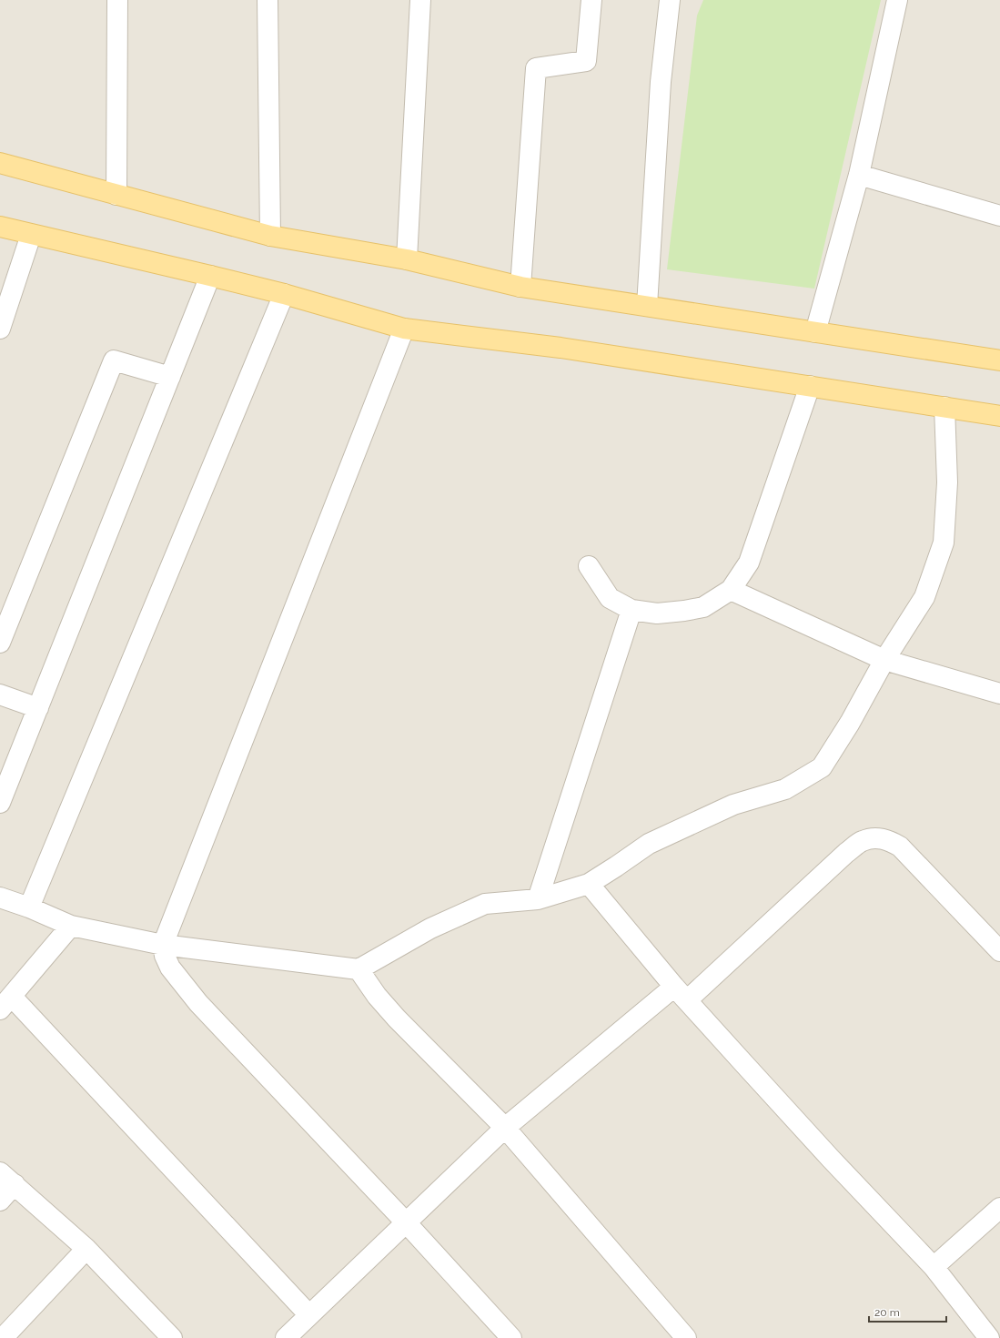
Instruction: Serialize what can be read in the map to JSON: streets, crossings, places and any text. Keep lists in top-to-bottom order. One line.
{"scale_bar":"20 m"}
